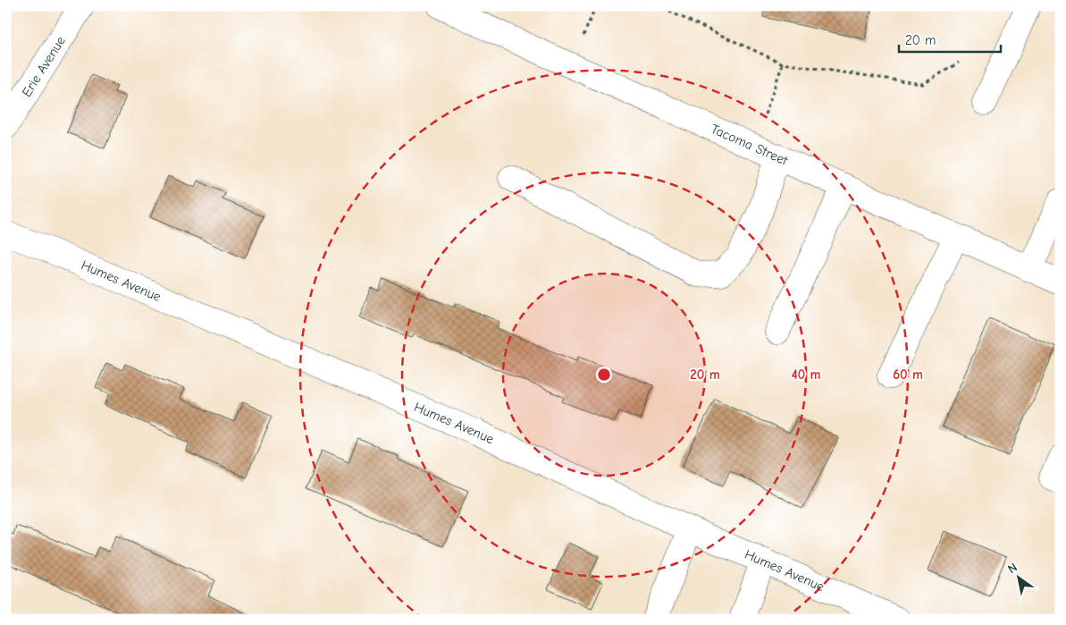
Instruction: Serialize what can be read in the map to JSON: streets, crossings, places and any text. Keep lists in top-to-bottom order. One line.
{"streets":{"street":["Erie Avenue","Tacoma Street","Humes Avenue"]},"scale_bar":"20 m","north":"top left","rings":["20 m","40 m","60 m"]}
